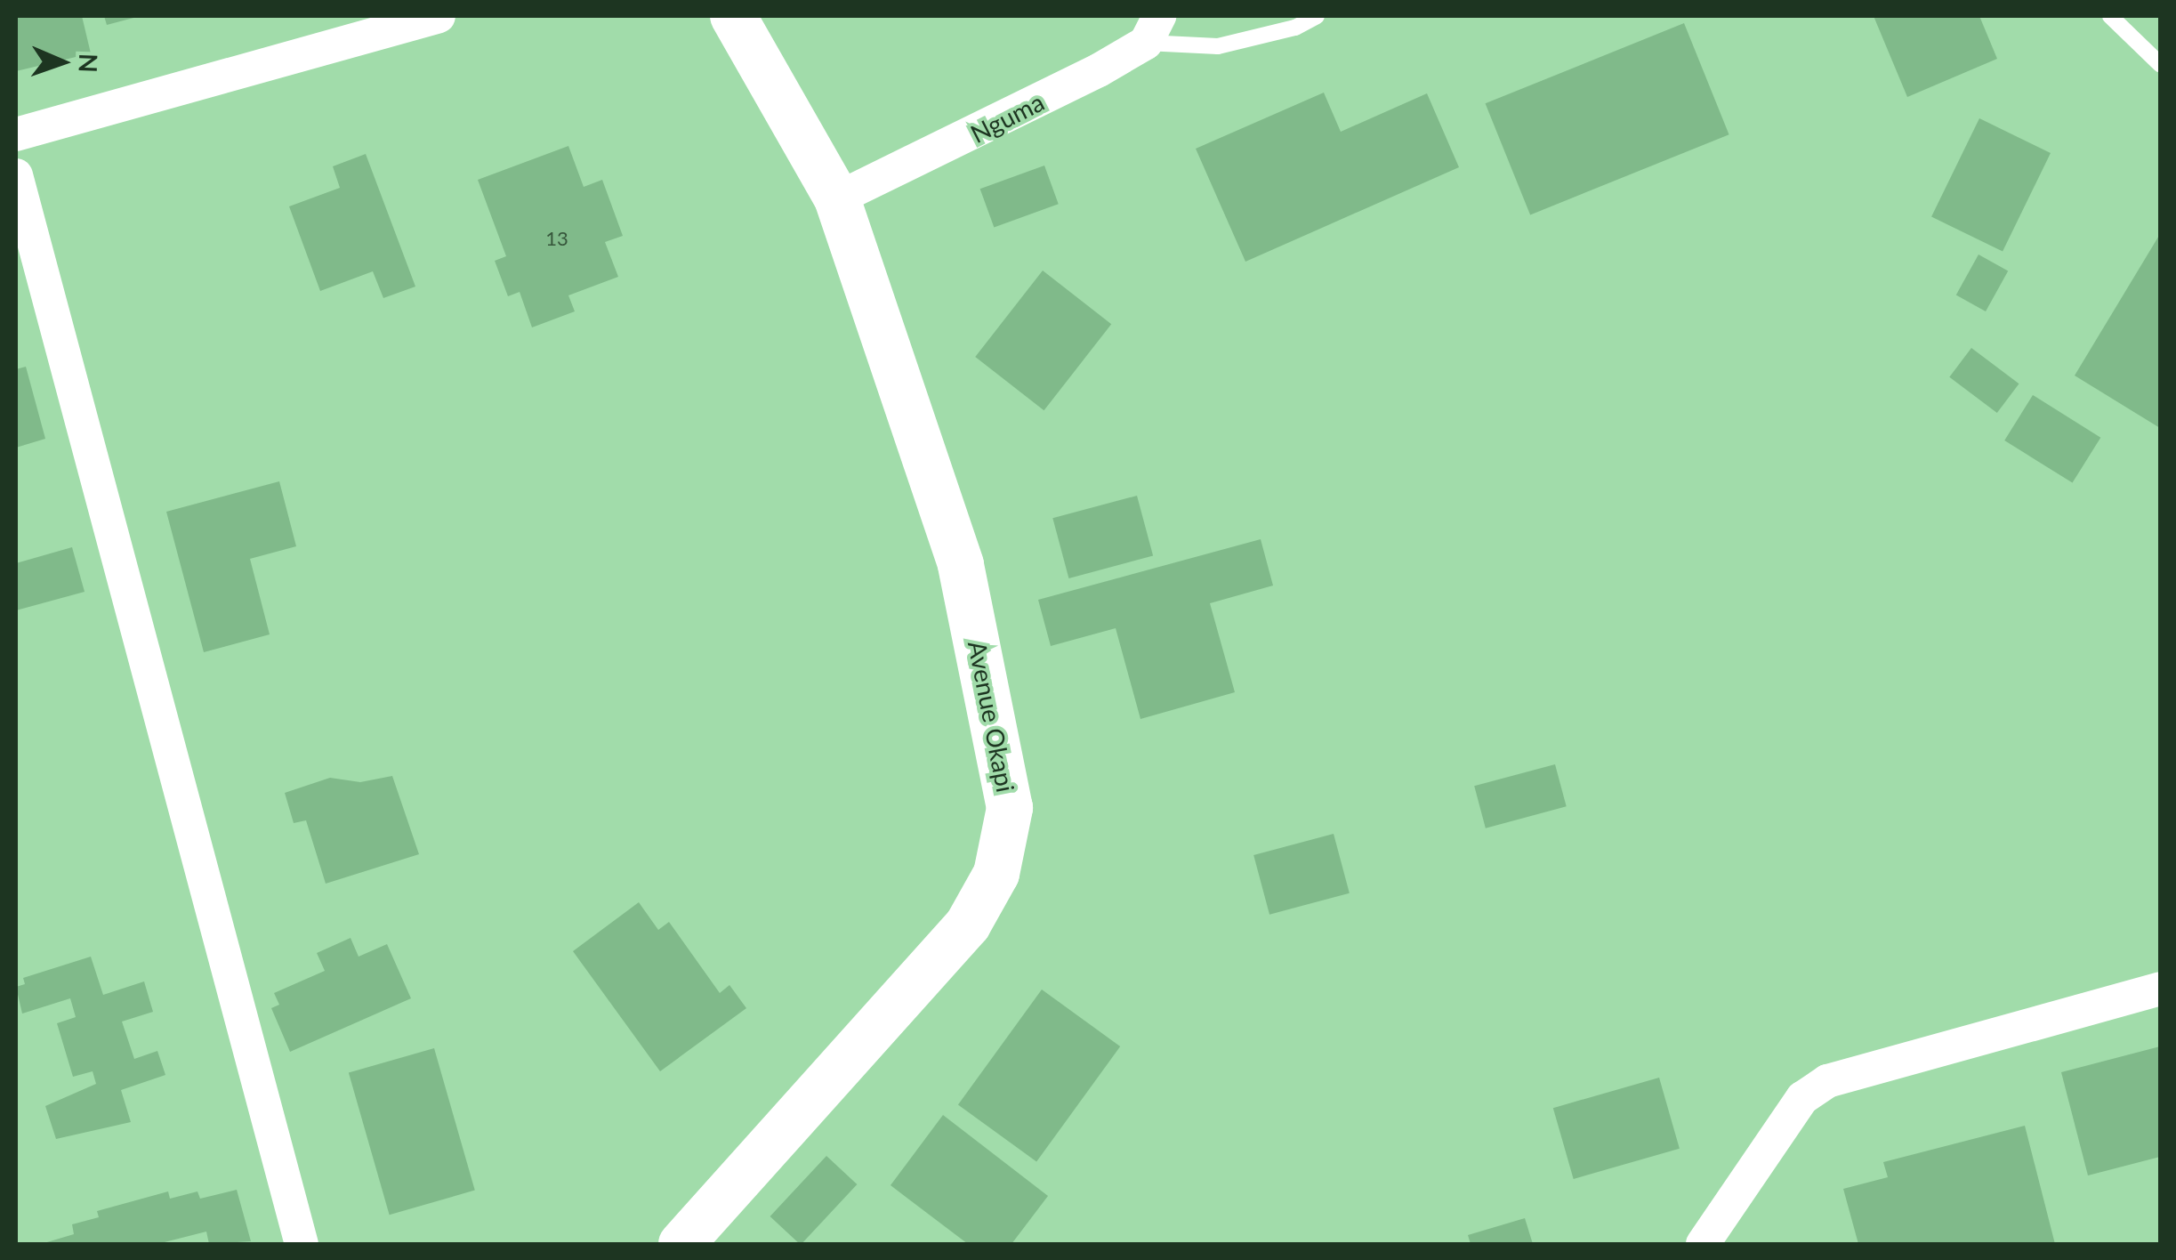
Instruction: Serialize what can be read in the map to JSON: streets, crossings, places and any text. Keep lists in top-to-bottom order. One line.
{"streets":{"street":["Nguma","Avenue Okapi"]},"crossings":[["Nguma","Avenue Okapi"]],"house_numbers":["13"],"north":"right"}
